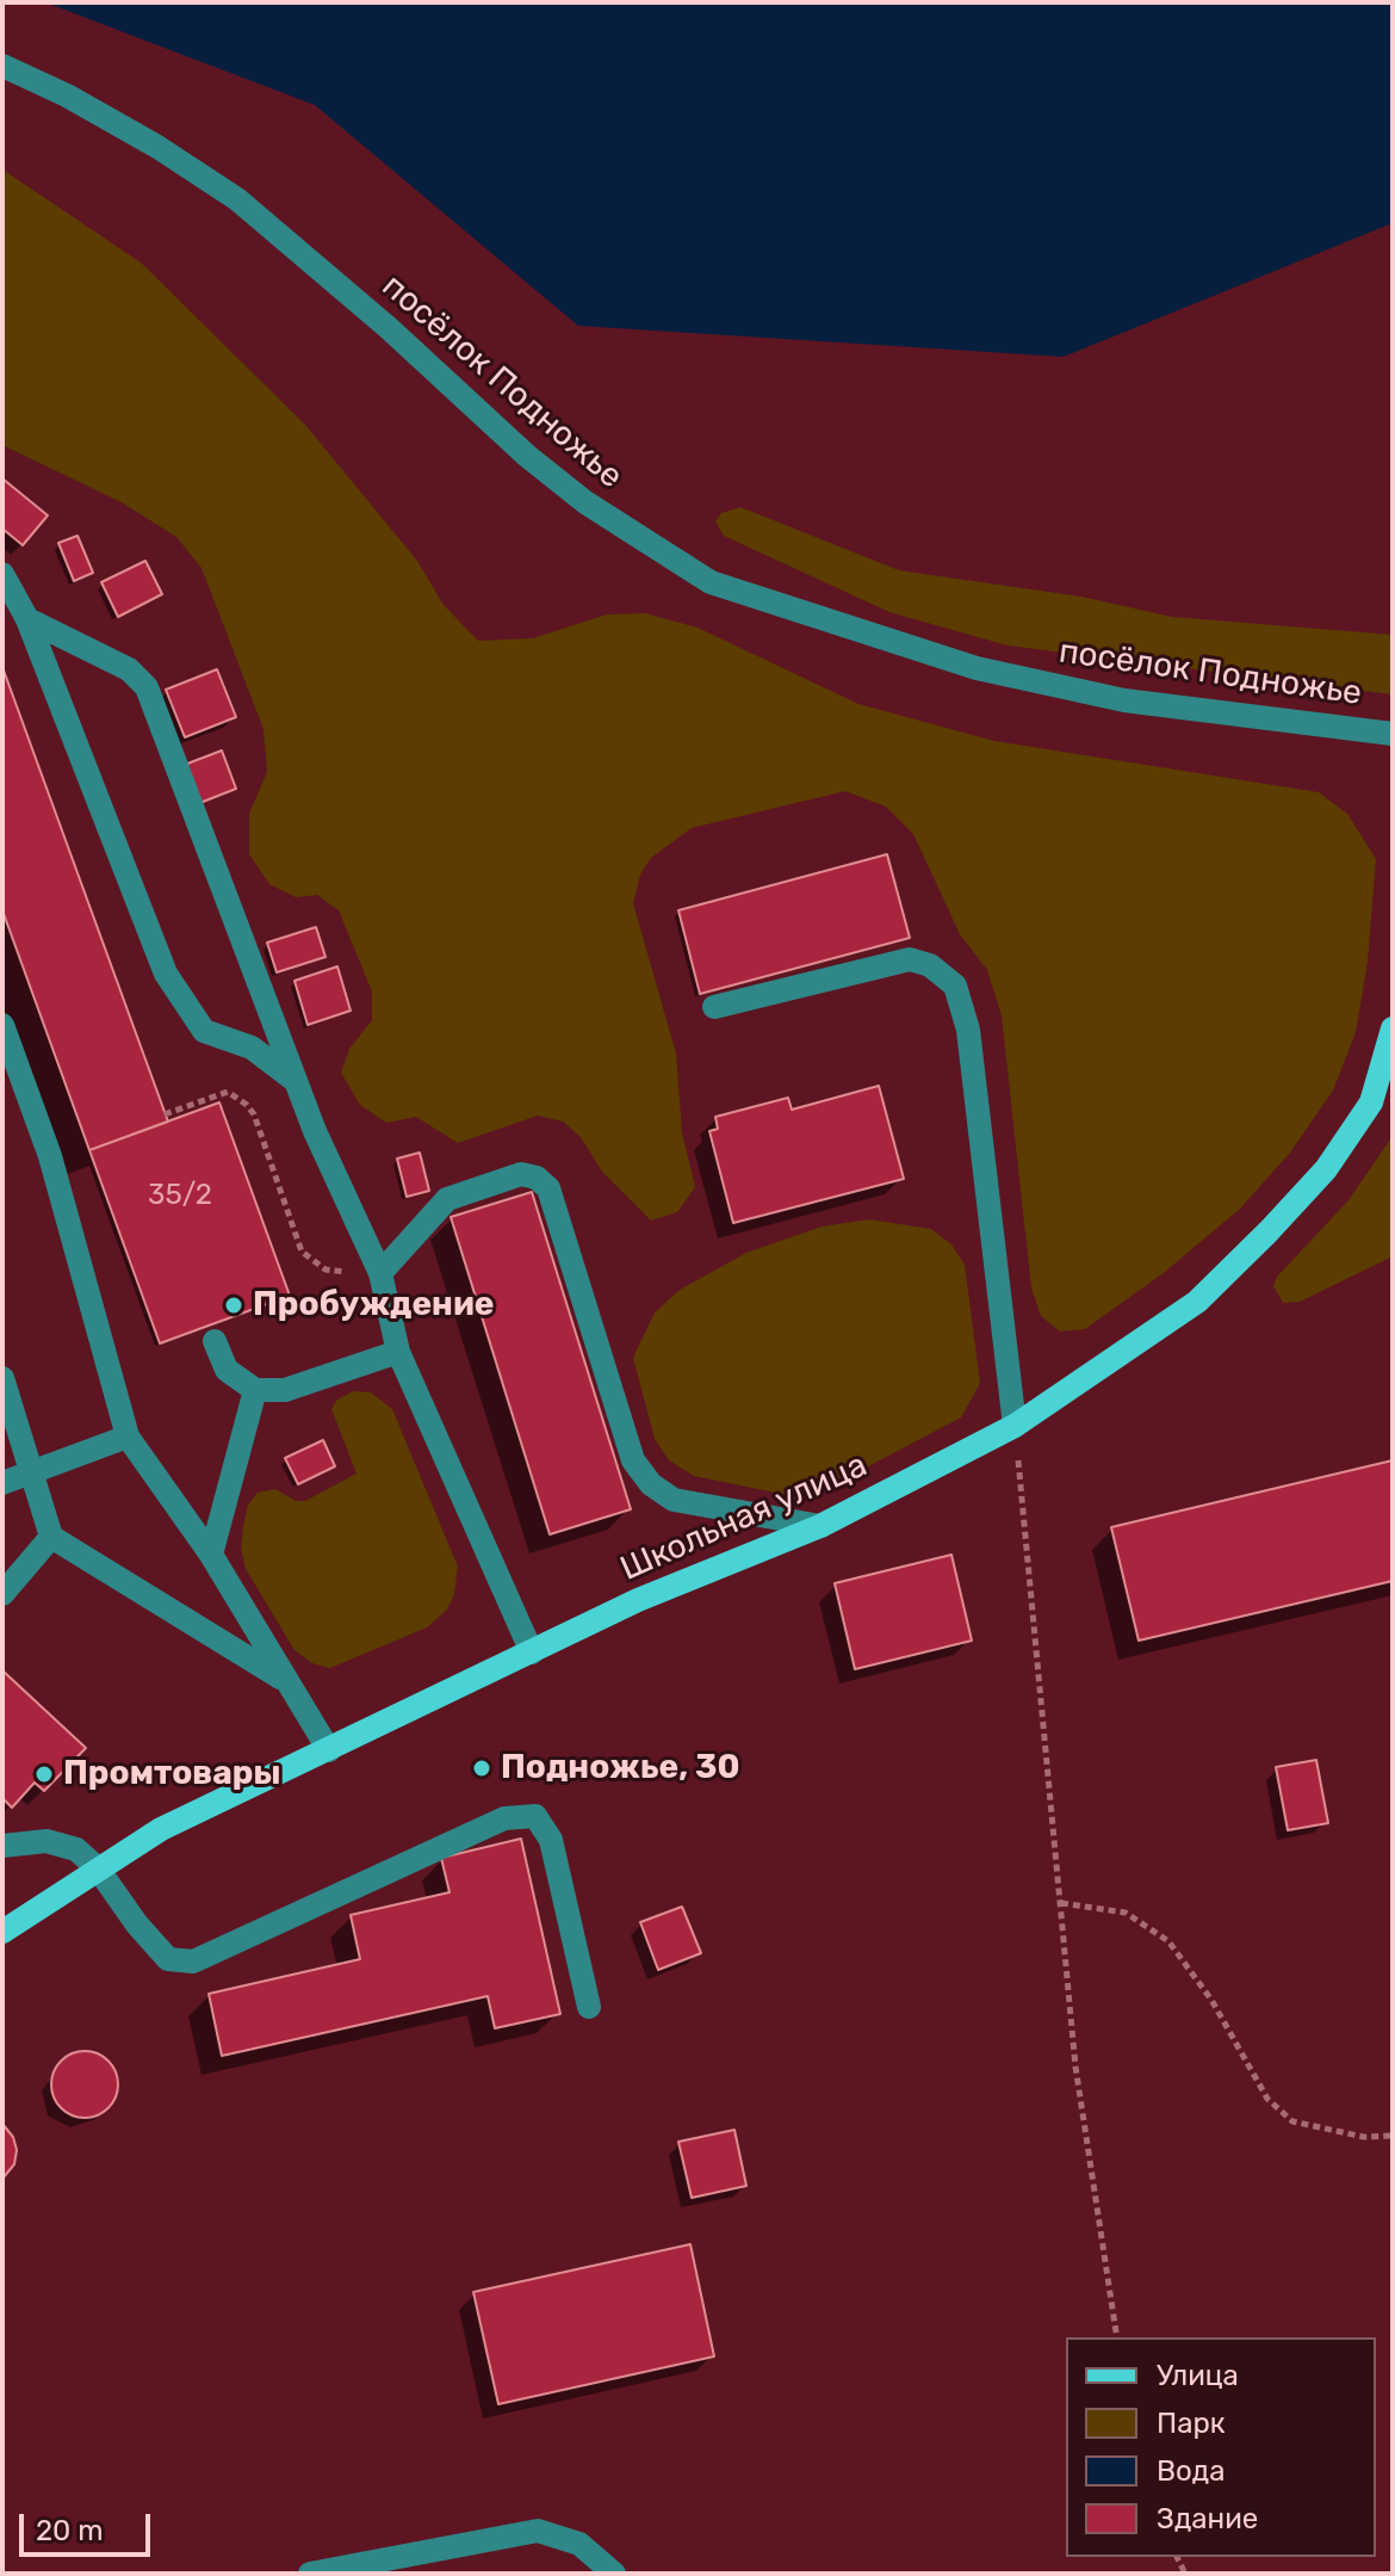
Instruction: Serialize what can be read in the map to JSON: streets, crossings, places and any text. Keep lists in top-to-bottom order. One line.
{"streets":{"main road":["Школьная улица"],"street":["посёлок Подножье"]},"places":["Пробуждение","Подножье, 30","Промтовары"],"house_numbers":["35/2"],"legend":["Улица","Парк","Вода","Здание"],"scale_bar":"20 m"}
